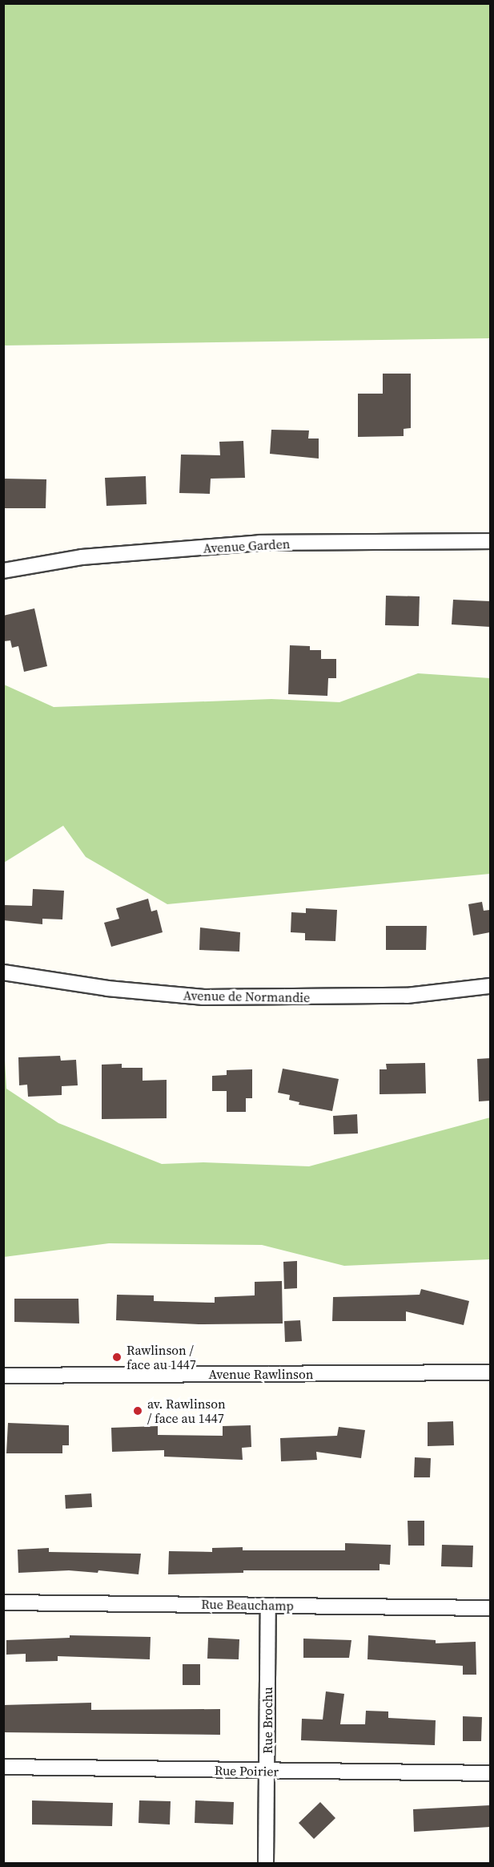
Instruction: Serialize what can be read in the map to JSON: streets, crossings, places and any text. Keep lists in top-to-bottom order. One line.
{"streets":{"street":["Avenue Garden","Avenue de Normandie","Avenue Rawlinson","Rue Beauchamp","Rue Brochu","Rue Poirier"]},"crossings":[["Rue Beauchamp","Rue Brochu"],["Rue Brochu","Rue Poirier"]],"places":["Rawlinson / face au 1447","av. Rawlinson / face au 1447"]}
